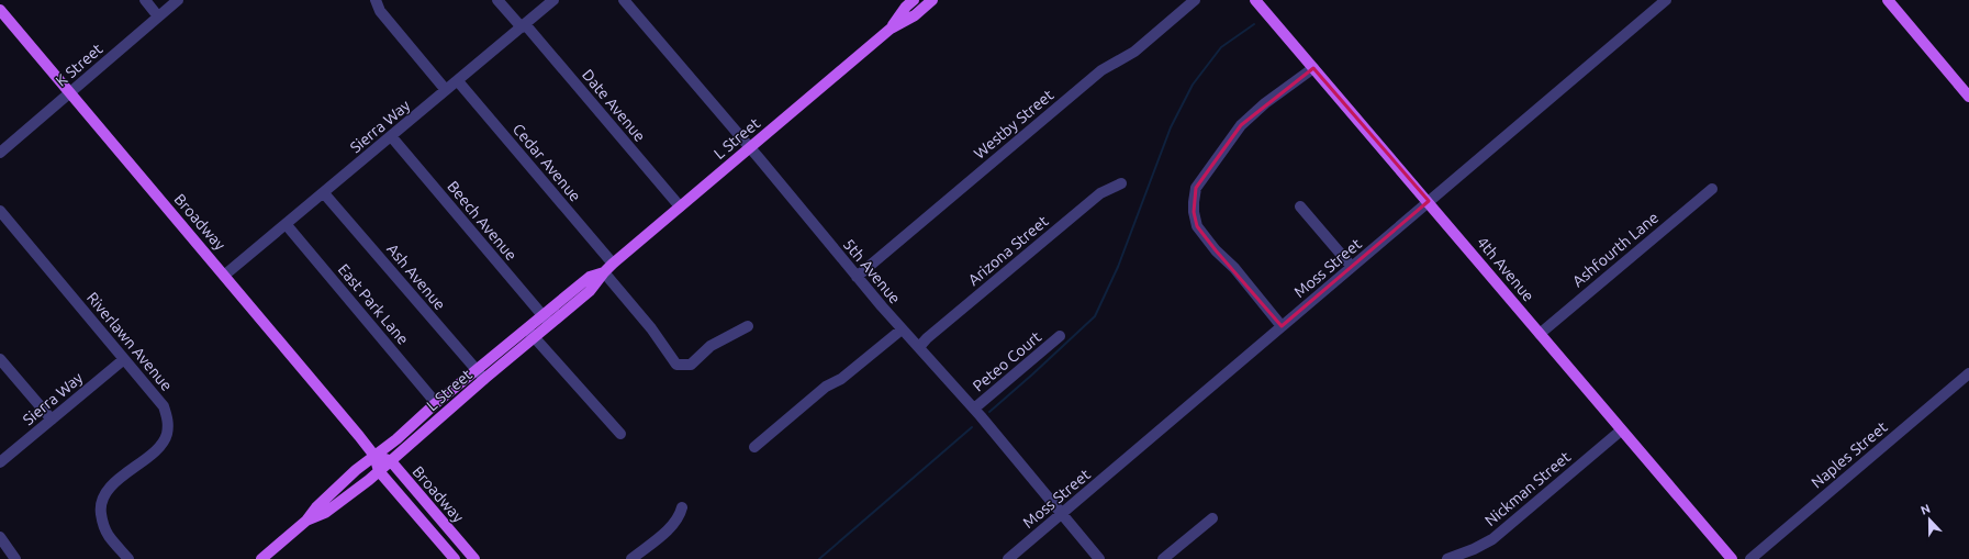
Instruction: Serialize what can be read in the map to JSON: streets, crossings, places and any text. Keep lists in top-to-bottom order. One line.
{"streets":{"main road":["L Street","Broadway","4th Avenue"],"street":["K Street","Date Avenue","Westby Street","Sierra Way","Cedar Avenue","Beech Avenue","Ashfourth Lane","Arizona Street","Moss Street","5th Avenue","Ash Avenue","East Park Lane","Riverlawn Avenue","Peteo Court","Naples Street","Nickman Street"]},"crossings":[["K Street","Broadway"],["Date Avenue","Sierra Way"],["Date Avenue","L Street"],["Westby Street","5th Avenue"],["Sierra Way","Cedar Avenue"],["Sierra Way","Beech Avenue"],["Sierra Way","Broadway"],["Sierra Way","Ash Avenue"],["Sierra Way","East Park Lane"],["Sierra Way","Riverlawn Avenue"],["L Street","Cedar Avenue"],["L Street","Beech Avenue"],["L Street","Broadway"],["L Street","5th Avenue"],["L Street","Ash Avenue"],["L Street","East Park Lane"],["Ashfourth Lane","4th Avenue"],["Arizona Street","5th Avenue"],["Moss Street","4th Avenue"],["Moss Street","5th Avenue"],["4th Avenue","Nickman Street"],["5th Avenue","Peteo Court"]],"north":"top"}
